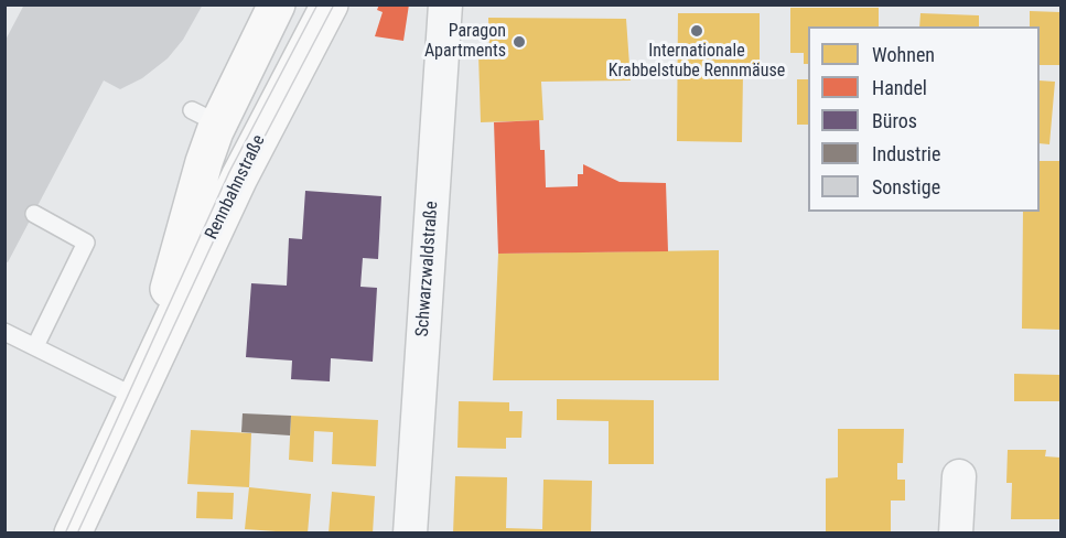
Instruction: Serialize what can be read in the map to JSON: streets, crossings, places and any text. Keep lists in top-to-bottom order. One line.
{"streets":{"main road":["Rennbahnstraße"],"street":["Schwarzwaldstraße"]},"places":["Internationale Krabbelstube Rennmäuse","Paragon Apartments"],"legend":["Wohnen","Handel","Büros","Industrie","Sonstige"]}
